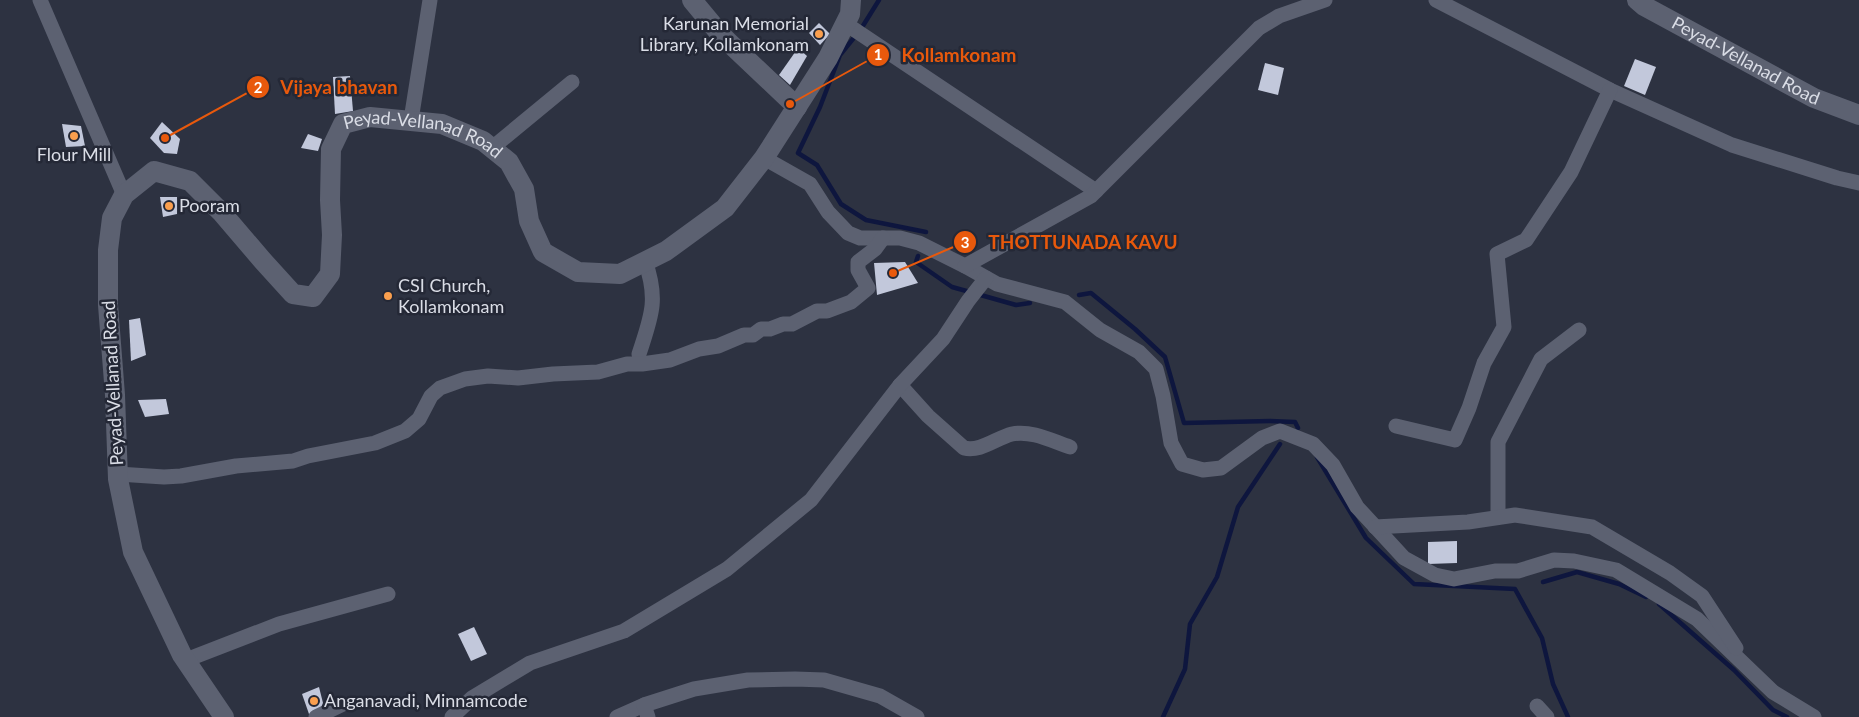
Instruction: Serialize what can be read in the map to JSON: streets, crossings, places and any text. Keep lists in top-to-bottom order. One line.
{"streets":{"main road":["Peyad-Vellanad Road"]},"places":["Karunan Memorial Library, Kollamkonam","Kollamkonam","Flour Mill","Vijaya bhavan","Pooram","THOTTUNADA KAVU","CSI Church, Kollamkonam","Anganavadi, Minnamcode"]}
